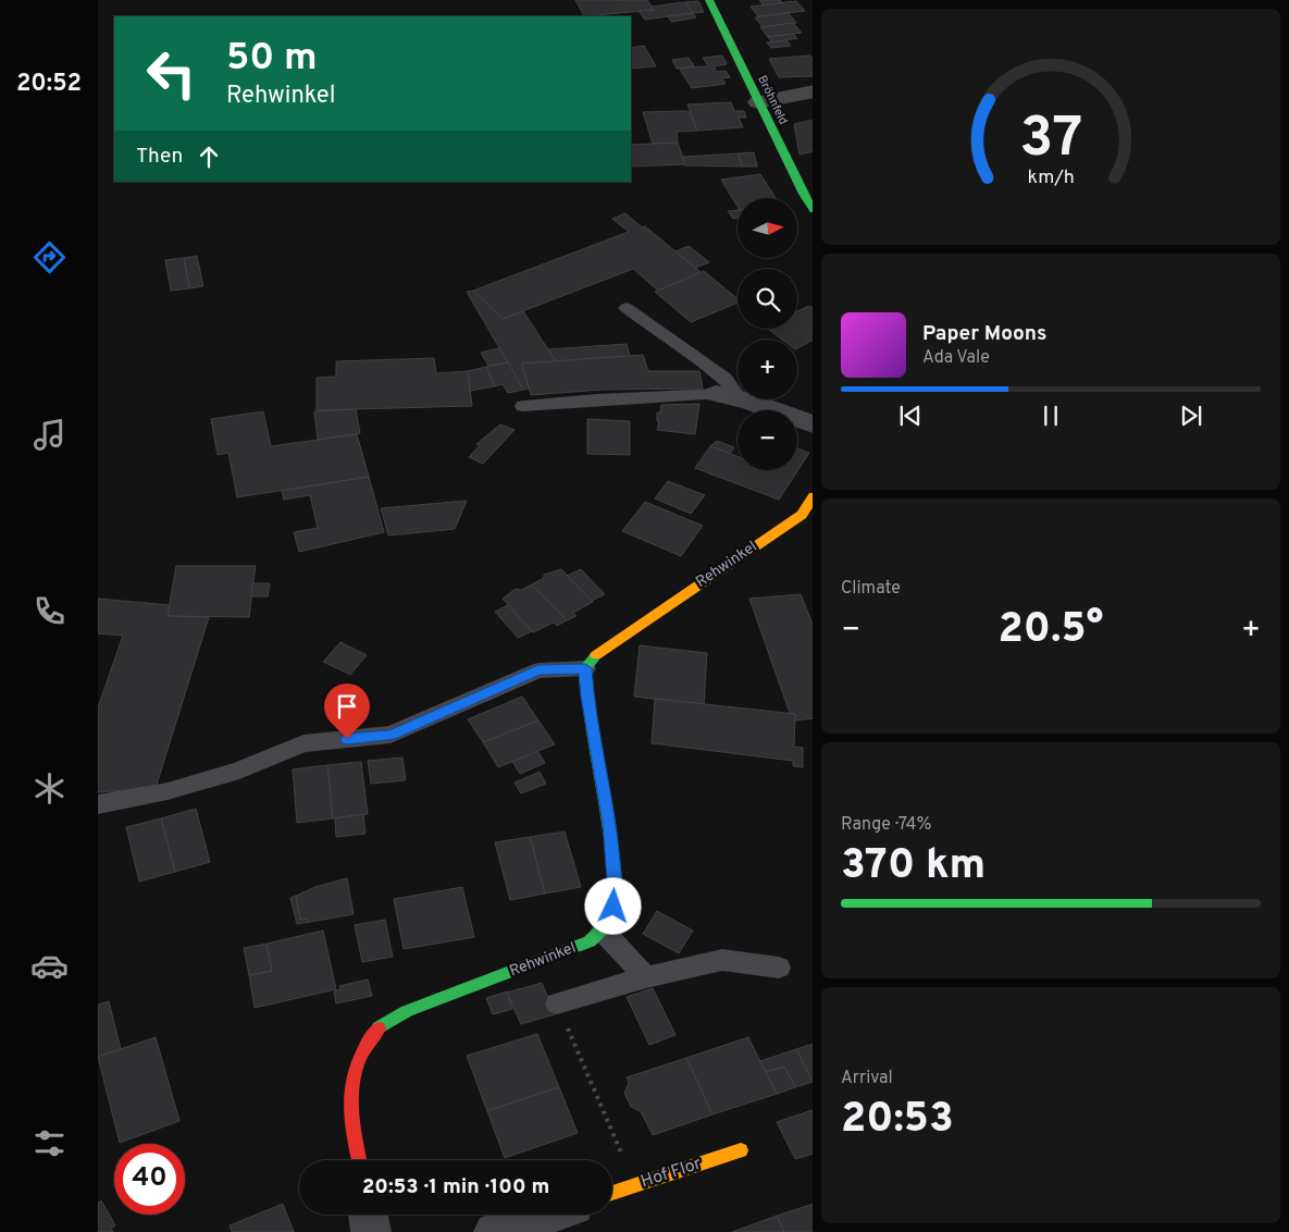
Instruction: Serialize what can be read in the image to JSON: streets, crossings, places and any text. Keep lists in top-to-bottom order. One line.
{"streets":{"street":["Bröhnfeld","Rehwinkel","Hof Flor"]},"north":"right","page":{"tabs":"20:52","turn":["50 m","Rehwinkel"],"then":"Then","map_buttons":["+","−"],"song":["Paper Moons","Ada Vale"],"tile":["Climate",["Range · 74%","370 km"],["Arrival","20:53"]],"heat":["−","20.5°","+"],"limit":"40","trip":"20:53 · 1 min · 100 m","gauge":["37","km/h"]}}
